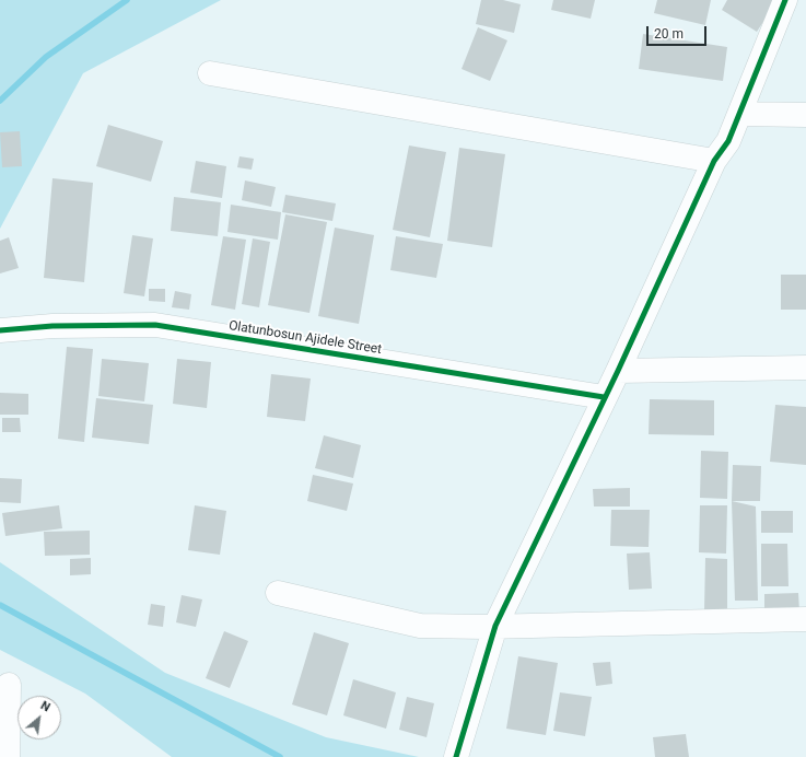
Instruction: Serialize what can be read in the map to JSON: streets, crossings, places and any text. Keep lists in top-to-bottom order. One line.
{"streets":{"street":["Olatunbosun Ajidele Street"]},"scale_bar":"20 m","north":"top right"}
